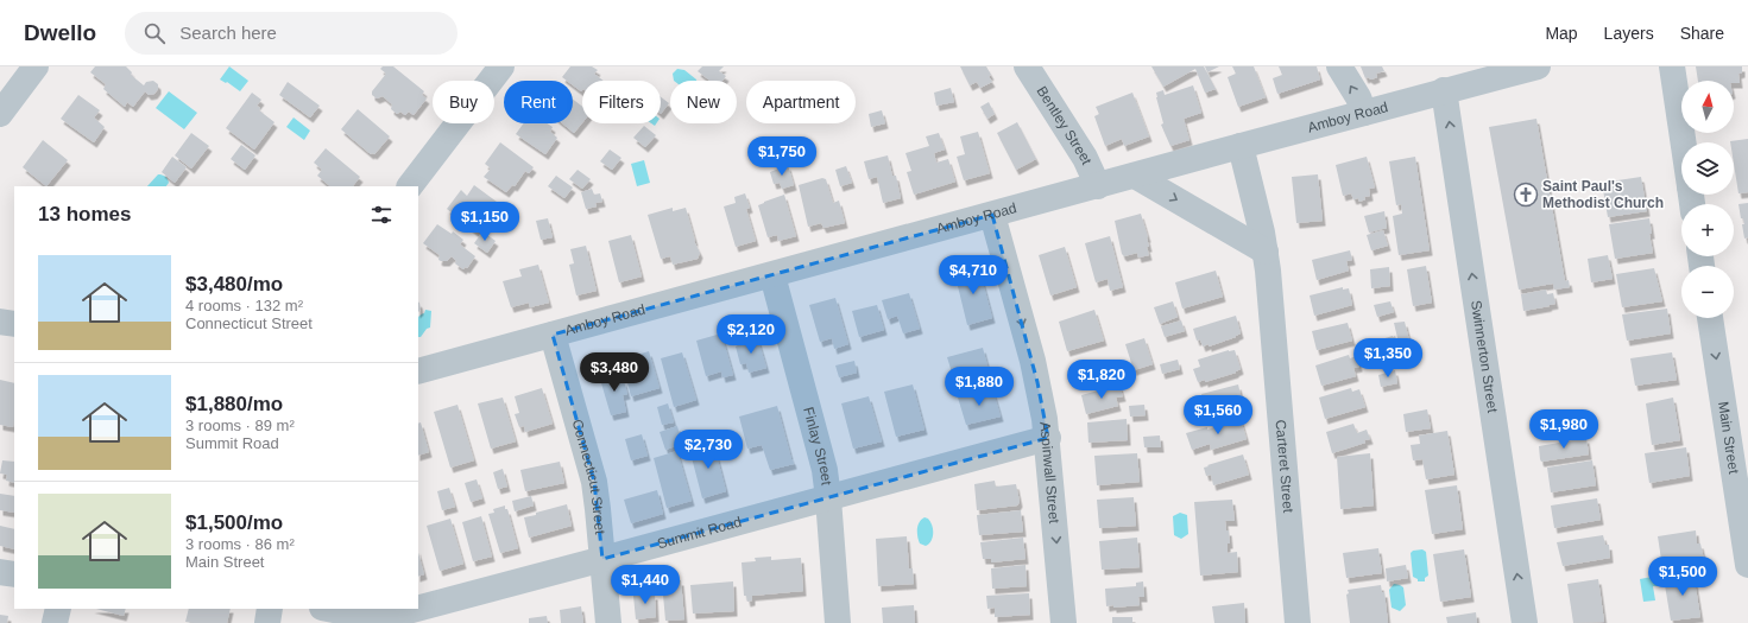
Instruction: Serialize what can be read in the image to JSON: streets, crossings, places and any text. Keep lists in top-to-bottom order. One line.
{"streets":{"street":["Amboy Road","Bentley Street","Swinnerton Street","Main Street","Finlay Street","Carteret Street","Aspinwall Street","Connecticut Street","Summit Road"]},"crossings":[["Amboy Road","Bentley Street"],["Amboy Road","Swinnerton Street"],["Amboy Road","Finlay Street"],["Amboy Road","Carteret Street"],["Amboy Road","Aspinwall Street"],["Amboy Road","Connecticut Street"],["Finlay Street","Summit Road"],["Aspinwall Street","Summit Road"],["Connecticut Street","Summit Road"]],"one_way":["Swinnerton Street","Main Street","Aspinwall Street"],"places":{"church":["Saint Paul's Methodist Church"]},"north":"top","page":{"header":"Dwello","search":"Search here","nav":["Map","Layers","Share"],"map_buttons":["+","−"],"chip":["Buy","Rent","Filters","New","Apartment"],"price":["$1,750","$1,150","$4,710","$2,120","$1,350","$3,480","$1,820","$1,880","$1,560","$1,980","$2,730","$1,500","$1,440"],"heading":"13 homes","list":[{"name":"$3,480/mo","note":"4 rooms · 132 m² · Connecticut Street"},{"name":"$1,880/mo","note":"3 rooms · 89 m² · Summit Road"},{"name":"$1,500/mo","note":"3 rooms · 86 m² · Main Street"}]}}
